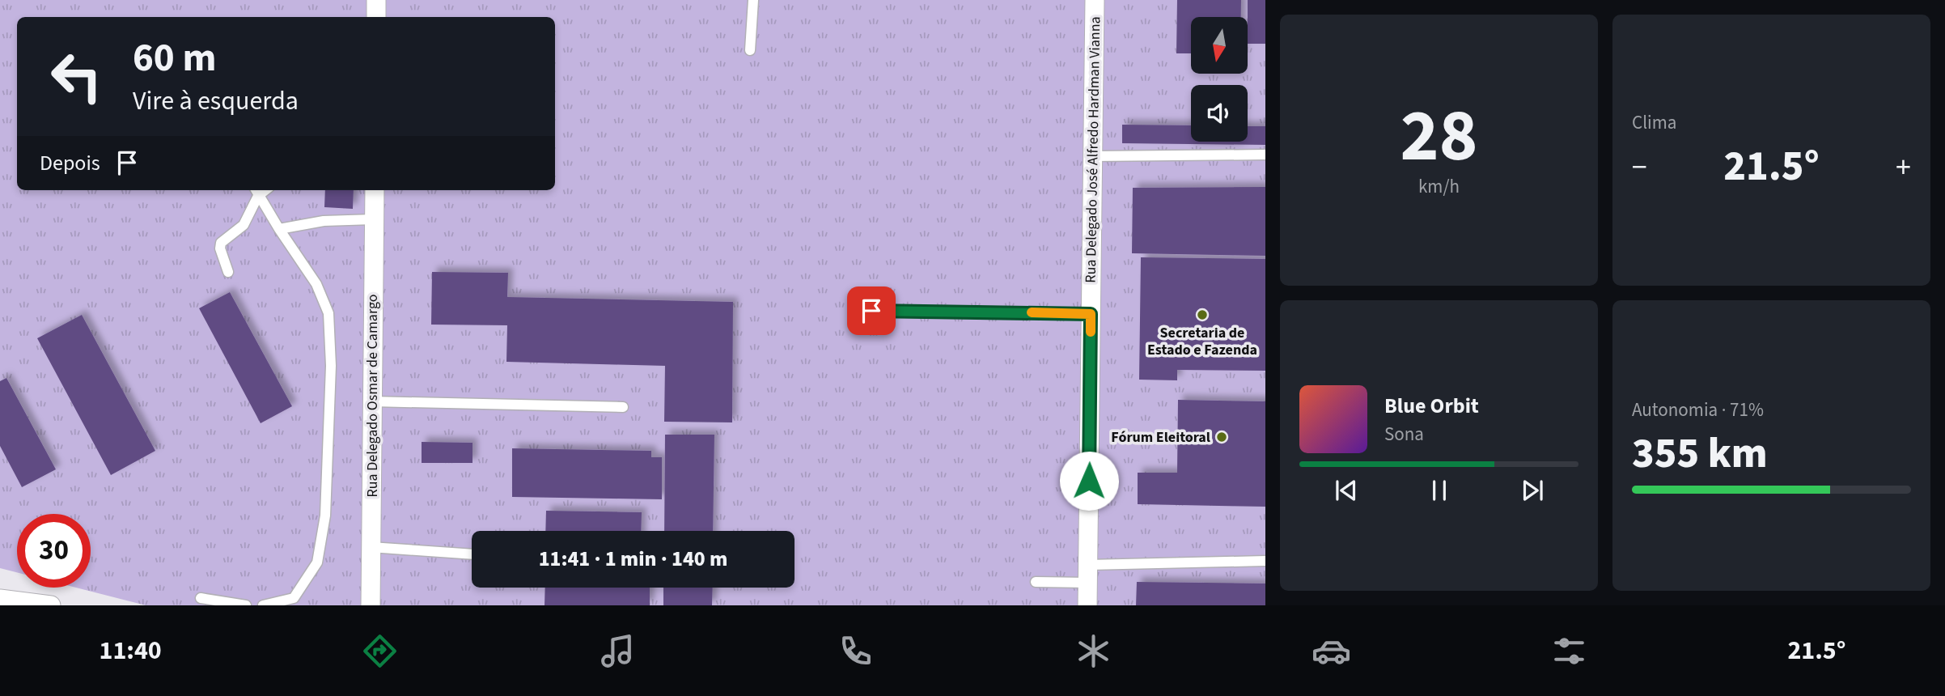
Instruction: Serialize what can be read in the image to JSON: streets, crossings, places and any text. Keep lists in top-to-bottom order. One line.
{"streets":{"street":["Rua Delegado José Alfredo Hardman Vianna","Rua Delegado Osmar de Camargo"]},"places":["Secretaria de Estado e Fazenda","Fórum Eleitoral"],"north":"bottom","page":{"tile":[["28","km/h"],"Clima",["Autonomia · 71%","355 km"]],"turn":["60 m","Vire à esquerda"],"then":"Depois","heat":["−","21.5°","+"],"song":["Blue Orbit","Sona"],"limit":"30","trip":"11:41 · 1 min · 140 m","tabs":["11:40","21.5°"]}}
